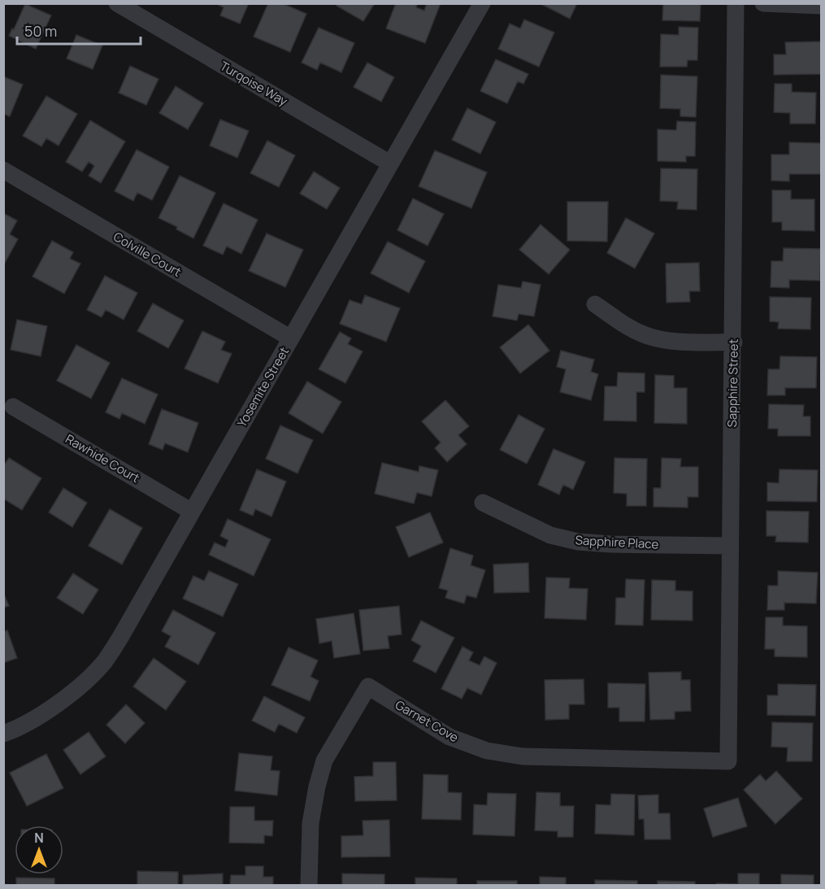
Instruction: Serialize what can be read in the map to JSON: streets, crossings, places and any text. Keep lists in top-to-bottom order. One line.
{"streets":{"street":["Turqoise Way","Colville Court","Sapphire Street","Yosemite Street","Rawhide Court","Sapphire Place","Garnet Cove"]},"crossings":[["Turqoise Way","Yosemite Street"],["Colville Court","Yosemite Street"],["Sapphire Street","Sapphire Place"],["Sapphire Street","Garnet Cove"],["Yosemite Street","Rawhide Court"]],"scale_bar":"50 m","north":"top"}
